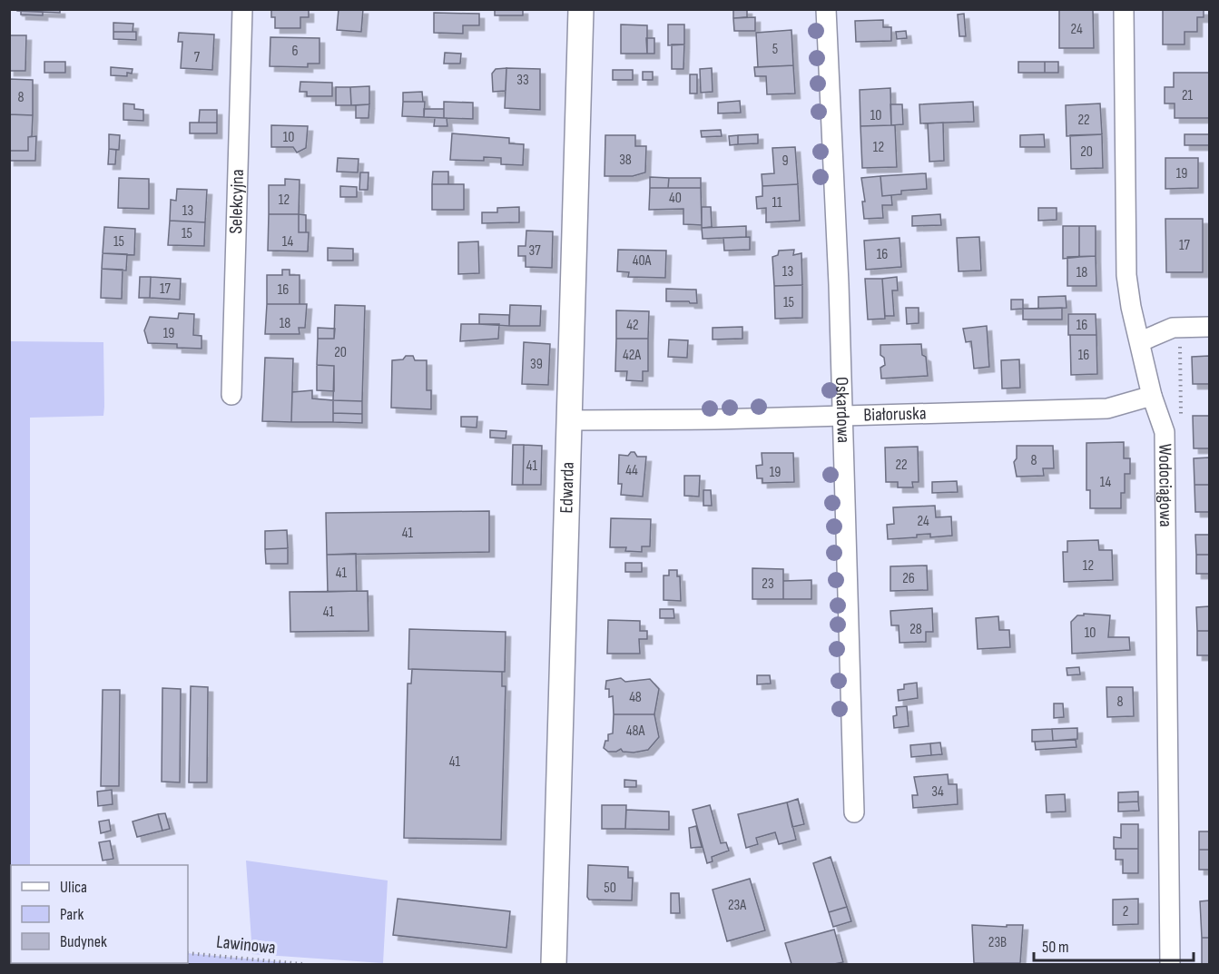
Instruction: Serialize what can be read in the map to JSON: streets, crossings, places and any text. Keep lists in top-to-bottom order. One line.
{"streets":{"street":["Selekcyjna","Oskardowa","Białoruska","Wodociągowa","Edwarda"],"path":["Lawinowa"]},"crossings":[["Oskardowa","Białoruska"],["Białoruska","Wodociągowa"],["Białoruska","Edwarda"]],"house_numbers":["24","5","6","7","33","21","8","10","22","10","12","20","38","9","19","40","12","11","13","15","15","14","17","37","16","40A","13","18","17","16","15","18","42","16","19","20","42A","16","39","8","22","41","44","19","14","24","41","12","41","26","23","41","28","10","48","8","48A","41","34","50","23A","2","23B"],"legend":["Ulica","Park","Budynek"],"scale_bar":"50 m"}
